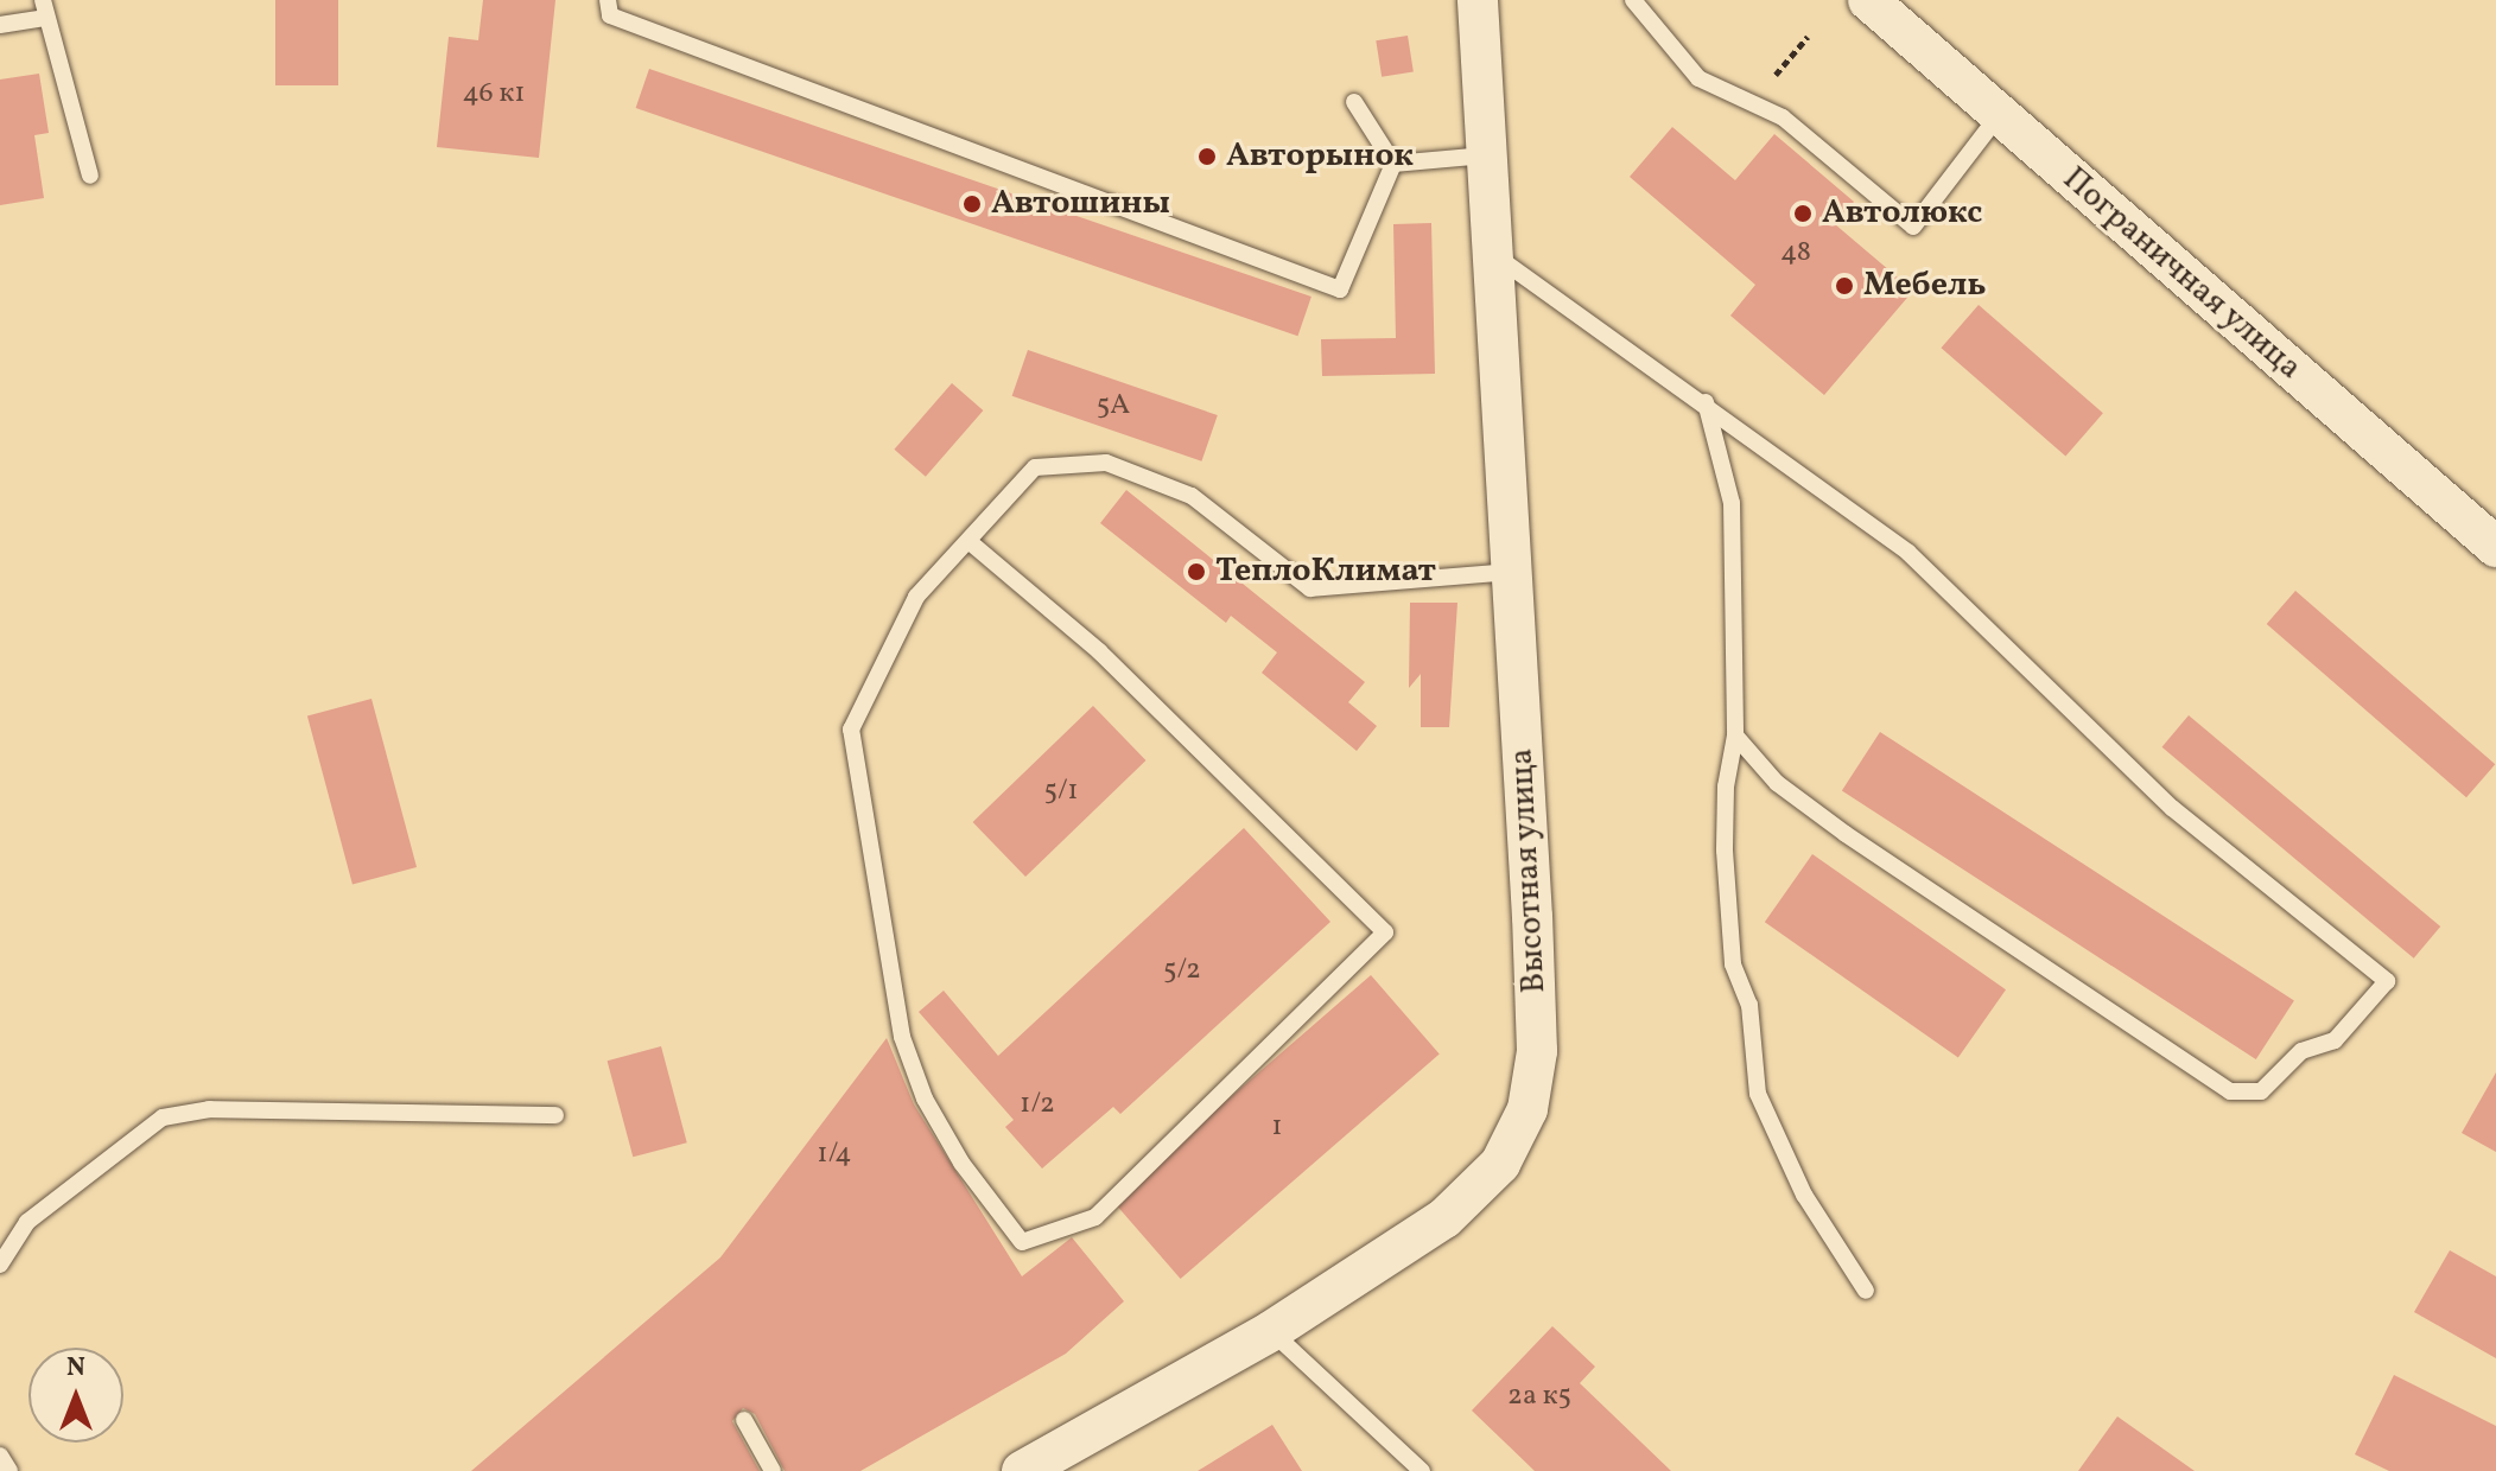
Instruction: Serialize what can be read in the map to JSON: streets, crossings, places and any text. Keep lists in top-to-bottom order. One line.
{"streets":{"street":["Пограничная улица","Высотная улица"]},"places":["Авторынок","Автошины","Автолюкс","Мебель","ТеплоКлимат"],"house_numbers":["46 к1","48","5А","5/1","5/2","1/2","1","1/4","2а к5"],"north":"top"}
